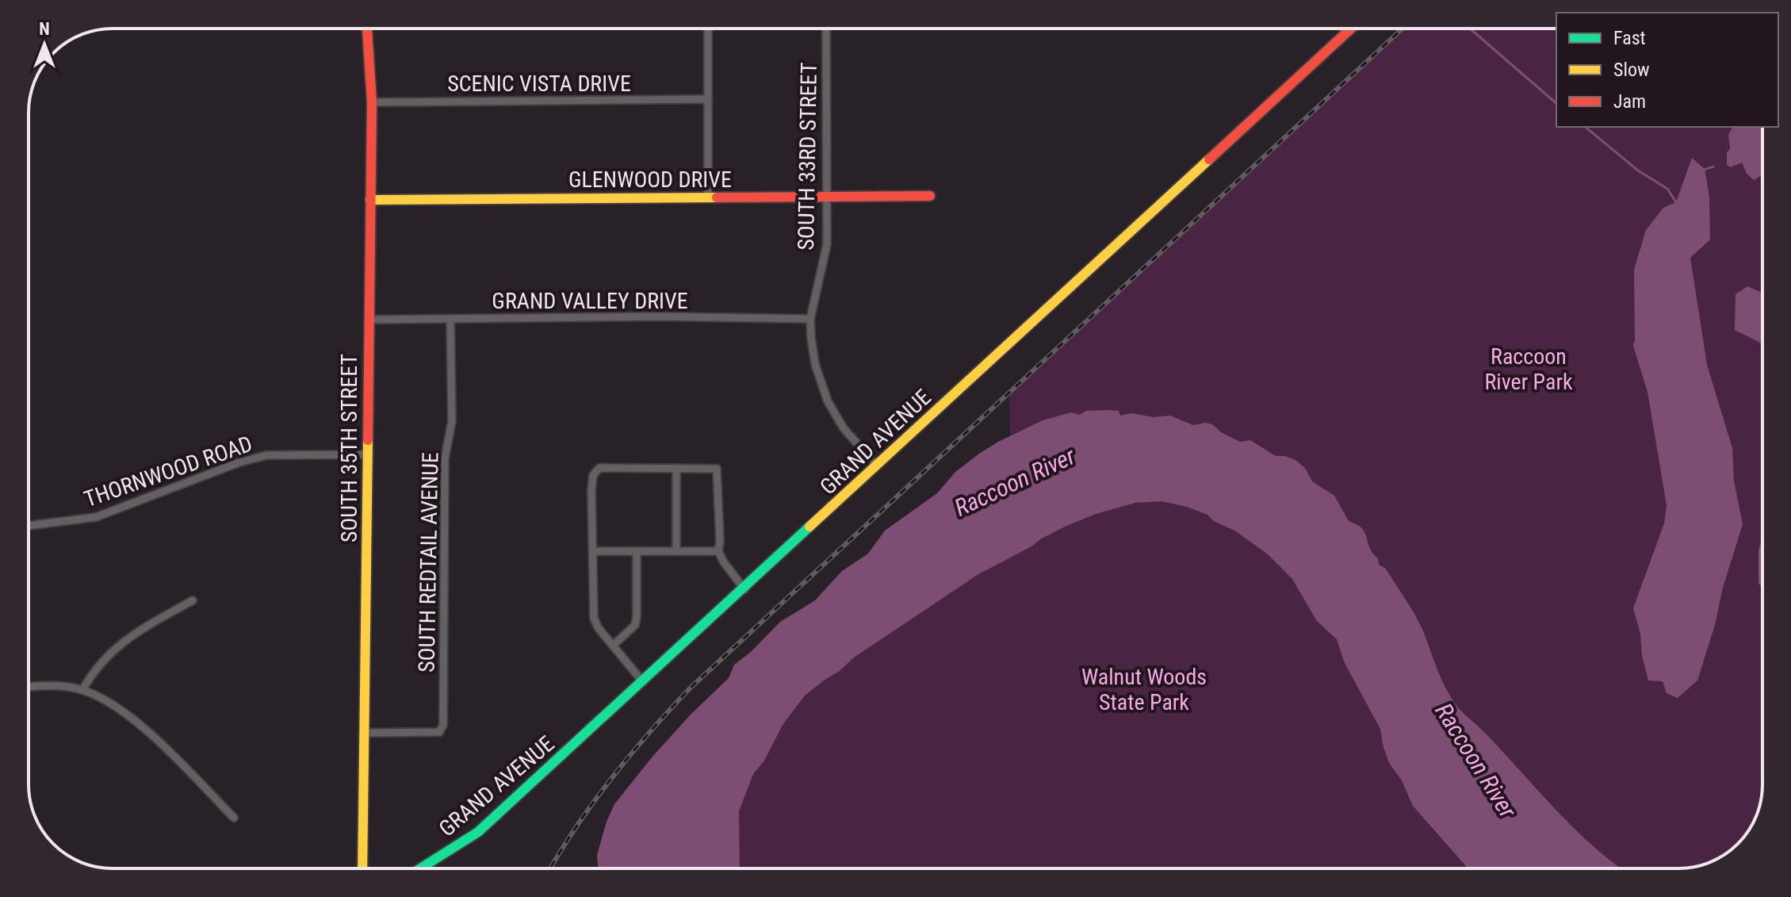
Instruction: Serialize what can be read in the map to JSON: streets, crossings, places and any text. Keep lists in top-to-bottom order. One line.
{"streets":{"street":["SCENIC VISTA DRIVE","SOUTH 33RD STREET","GLENWOOD DRIVE","GRAND VALLEY DRIVE","GRAND AVENUE","SOUTH 35TH STREET","THORNWOOD ROAD","SOUTH REDTAIL AVENUE"]},"crossings":[["SCENIC VISTA DRIVE","SOUTH 35TH STREET"],["SOUTH 33RD STREET","GLENWOOD DRIVE"],["SOUTH 33RD STREET","GRAND VALLEY DRIVE"],["SOUTH 33RD STREET","GRAND AVENUE"],["GLENWOOD DRIVE","SOUTH 35TH STREET"],["GRAND VALLEY DRIVE","SOUTH 35TH STREET"],["GRAND VALLEY DRIVE","SOUTH REDTAIL AVENUE"],["SOUTH 35TH STREET","THORNWOOD ROAD"],["SOUTH 35TH STREET","SOUTH REDTAIL AVENUE"]],"water":["Raccoon River"],"parks":["Raccoon River Park","Walnut Woods State Park"],"legend":["Fast","Slow","Jam"],"north":"top"}
